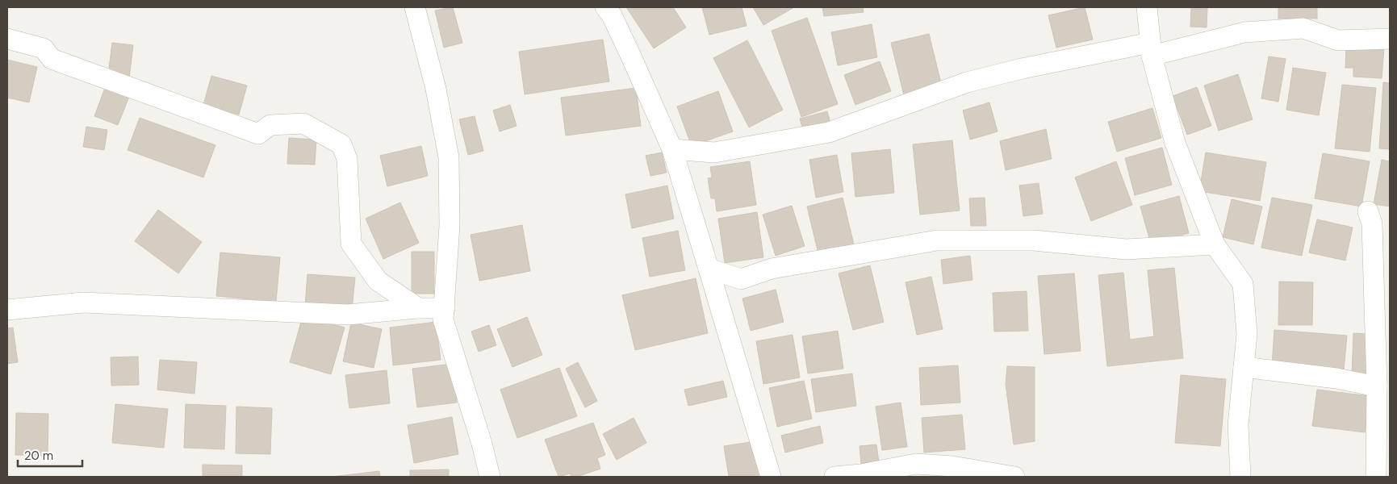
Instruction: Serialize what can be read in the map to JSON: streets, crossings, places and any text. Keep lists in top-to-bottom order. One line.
{"scale_bar":"20 m"}
